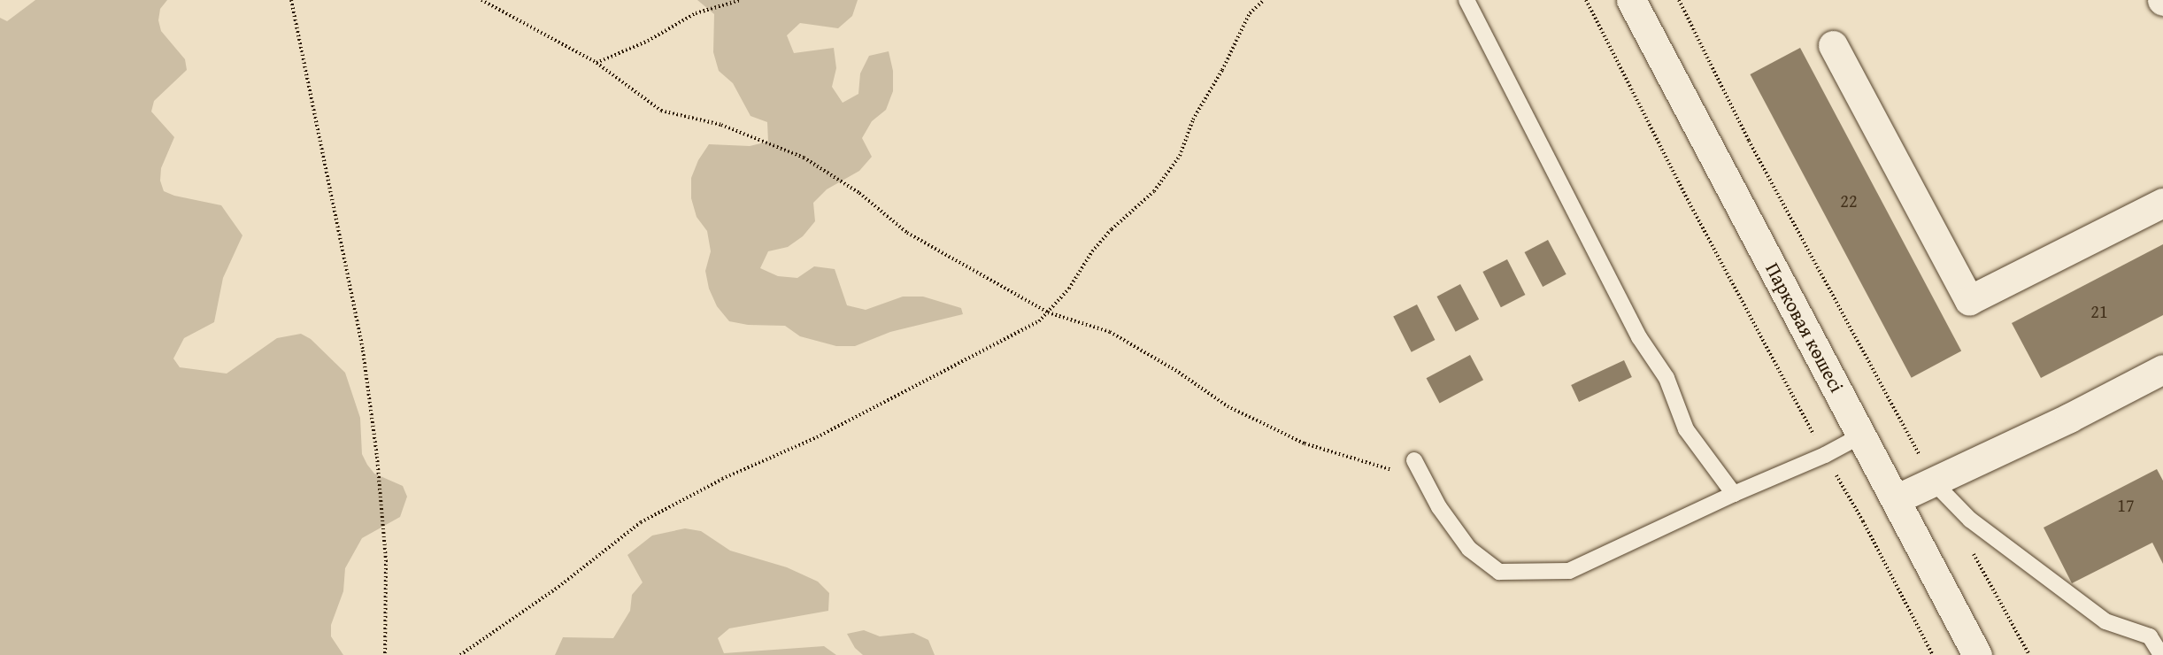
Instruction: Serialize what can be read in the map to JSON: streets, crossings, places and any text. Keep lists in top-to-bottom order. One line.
{"streets":{"street":["Парковая көшесі"]},"house_numbers":["22","21","17"]}
